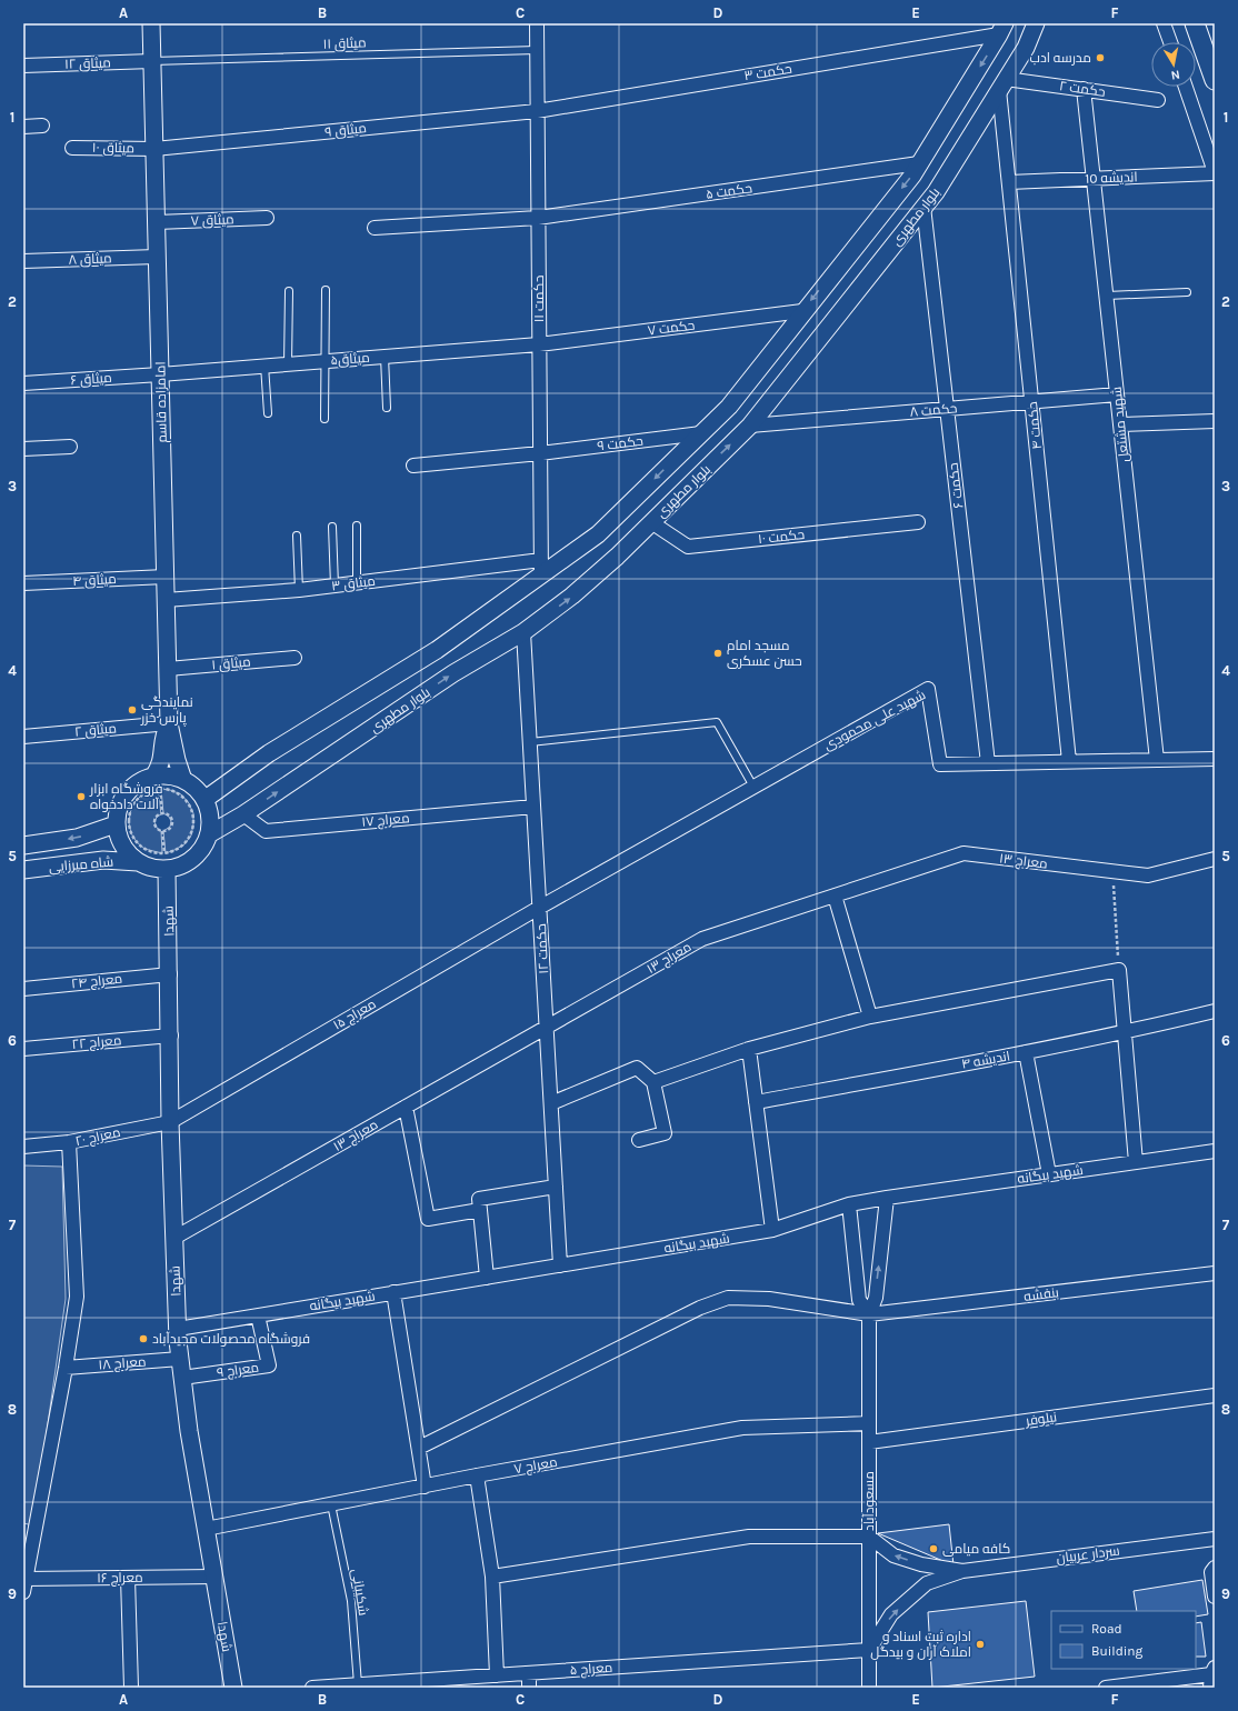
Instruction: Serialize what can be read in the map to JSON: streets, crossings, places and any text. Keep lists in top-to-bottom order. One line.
{"streets":{"street":["میثاق ۱۲","حکمت ۳","حکمت ۲","میثاق ۹","میثاق ۱۰","اندیشه 10","حکمت ۵","بلوار مطهری","میثاق ۷","میثاق ۸","حکمت ۱۱","حکمت ۷","میثاق۵","میثاق ۶","امامزاده قاسم","حکمت ۸","شهید مشتعل","حکمت ۴","حکمت ۹","حکمت ۶","حکمت ۱۰","میثاق ۴","میثاق ۳","میثاق ۱","شهید علی محمودی","میثاق ۲","معراج ۱۷","معراج ۱۳","شاه میرزایی","شهدا","حکمت ۱۲","معراج ۲۴","معراج ۱۵","معراج ۲۲","اندیشه ۴","معراج ۲۰","شهید بیگانه","بنفشه","معراج ۱۸","معراج ۹","نیلوفر","معراج ۷","مسعودآباد","سردار عربیان","معراج ۱۶","معراج ۵"],"lane":["میثاق ۱۱","شکیبانی"]},"crossings":[["میثاق ۱۱","میثاق ۱۲"],["میثاق ۱۱","حکمت ۱۱"],["میثاق ۱۱","امامزاده قاسم"],["میثاق ۱۲","امامزاده قاسم"],["حکمت ۳","میثاق ۹"],["حکمت ۳","حکمت ۱۱"],["حکمت ۲","بلوار مطهری"],["حکمت ۲","شهید مشتعل"],["حکمت ۲","حکمت ۴"],["میثاق ۹","میثاق ۱۰"],["میثاق ۹","حکمت ۱۱"],["میثاق ۹","امامزاده قاسم"],["میثاق ۱۰","امامزاده قاسم"],["اندیشه 10","شهید مشتعل"],["اندیشه 10","حکمت ۴"],["حکمت ۵","حکمت ۱۱"],["بلوار مطهری","حکمت ۸"],["بلوار مطهری","حکمت ۴"],["بلوار مطهری","حکمت ۶"],["بلوار مطهری","حکمت ۱۰"],["بلوار مطهری","معراج ۱۷"],["بلوار مطهری","حکمت ۱۲"],["میثاق ۷","امامزاده قاسم"],["میثاق ۸","امامزاده قاسم"],["حکمت ۱۱","حکمت ۷"],["حکمت ۱۱","میثاق۵"],["حکمت ۱۱","حکمت ۹"],["حکمت ۱۱","میثاق ۳"],["حکمت ۷","میثاق۵"],["میثاق۵","میثاق ۶"],["میثاق۵","امامزاده قاسم"],["میثاق ۶","امامزاده قاسم"],["امامزاده قاسم","میثاق ۴"],["امامزاده قاسم","میثاق ۳"],["امامزاده قاسم","میثاق ۱"],["امامزاده قاسم","میثاق ۲"],["حکمت ۸","شهید مشتعل"],["حکمت ۸","حکمت ۴"],["حکمت ۸","حکمت ۶"],["شهید مشتعل","شهید علی محمودی"],["حکمت ۴","شهید علی محمودی"],["حکمت ۶","شهید علی محمودی"],["شهید علی محمودی","حکمت ۱۲"],["شهید علی محمودی","معراج ۱۵"],["معراج ۱۷","حکمت ۱۲"],["معراج ۱۳","شهدا"],["معراج ۱۳","حکمت ۱۲"],["شاه میرزایی","شهدا"],["شهدا","معراج ۲۴"],["شهدا","معراج ۱۵"],["شهدا","معراج ۲۲"],["شهدا","معراج ۲۰"],["شهدا","شهید بیگانه"],["شهدا","معراج ۱۸"],["شهدا","معراج ۹"],["شهدا","معراج ۷"],["شهدا","معراج ۱۶"],["حکمت ۱۲","معراج ۱۵"],["حکمت ۱۲","شهید بیگانه"],["معراج ۱۵","معراج ۲۰"],["شهید بیگانه","معراج ۹"],["شهید بیگانه","مسعودآباد"],["بنفشه","مسعودآباد"],["نیلوفر","مسعودآباد"],["معراج ۷","مسعودآباد"],["معراج ۷","شکیبانی"],["مسعودآباد","معراج ۵"],["شکیبانی","معراج ۵"]],"places":["مدرسه ادب","مسجد امام حسن عسکری","نمایندگی پارس خزر","فروشگاه ابزار آلات دادخواه","فروشگاه محصولات مجیدآباد","کافه میامی","اداره ثبت اسناد و املاک آران و بیدگل"],"legend":["Road","Building"],"north":"bottom","grid":{"columns":["A","B","C","D","E","F"],"rows":["1","2","3","4","5","6","7","8","9"]}}
